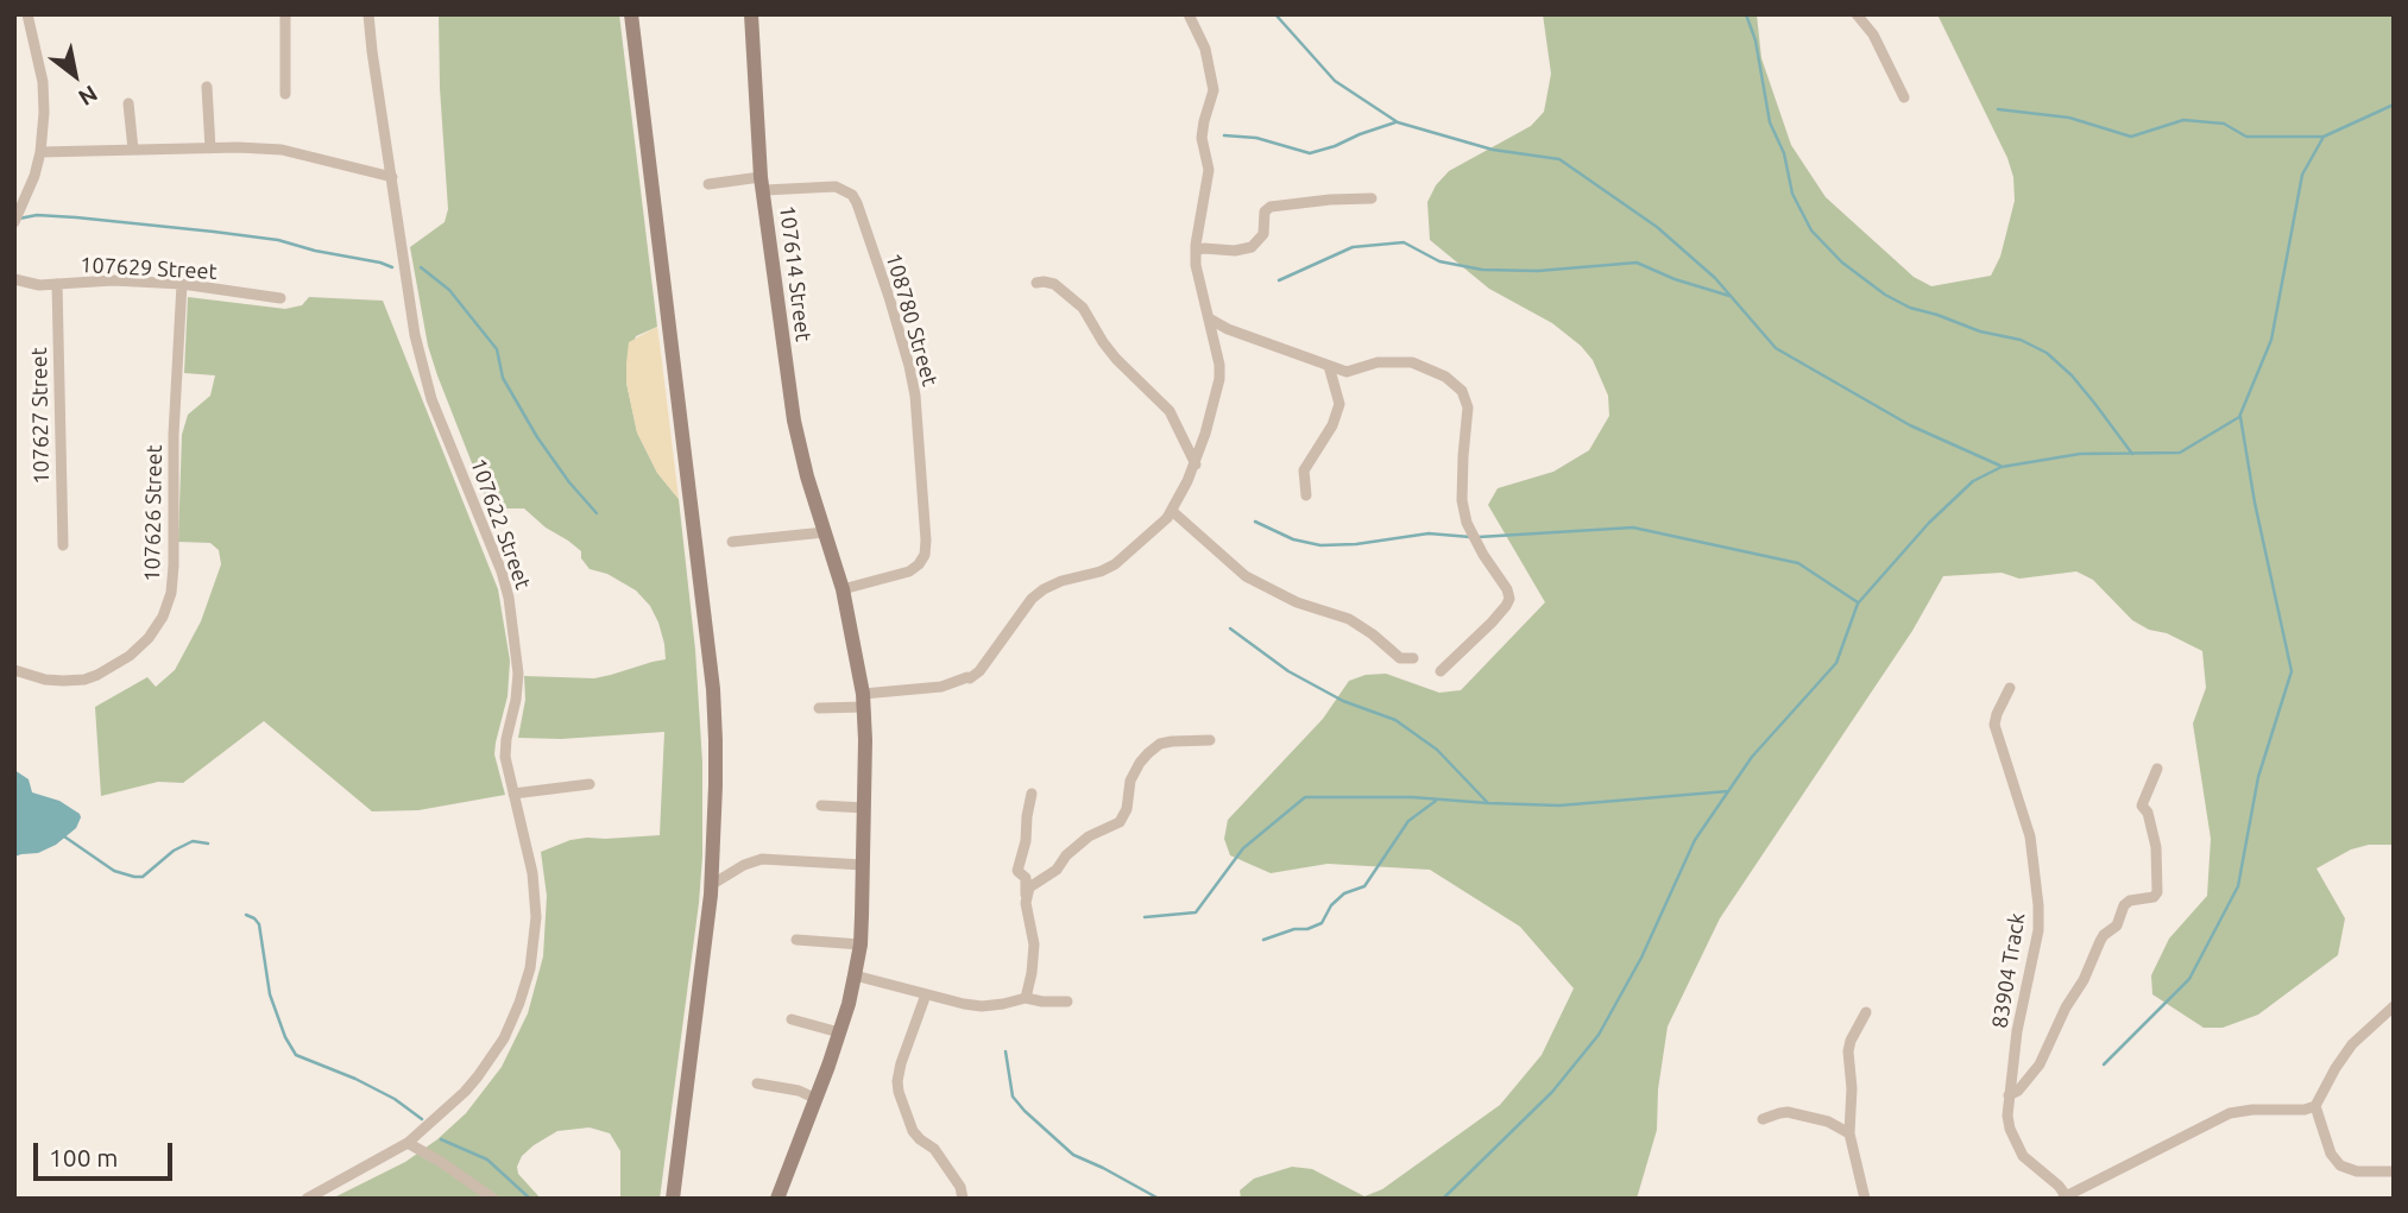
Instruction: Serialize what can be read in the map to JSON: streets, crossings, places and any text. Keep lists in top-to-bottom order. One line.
{"streets":{"street":["107629 Street","107614 Street","108780 Street","107627 Street","107626 Street","107622 Street","83904 Track"]},"crossings":[["107629 Street","107627 Street"],["107629 Street","107626 Street"],["107614 Street","108780 Street"]],"scale_bar":"100 m","north":"bottom right"}
